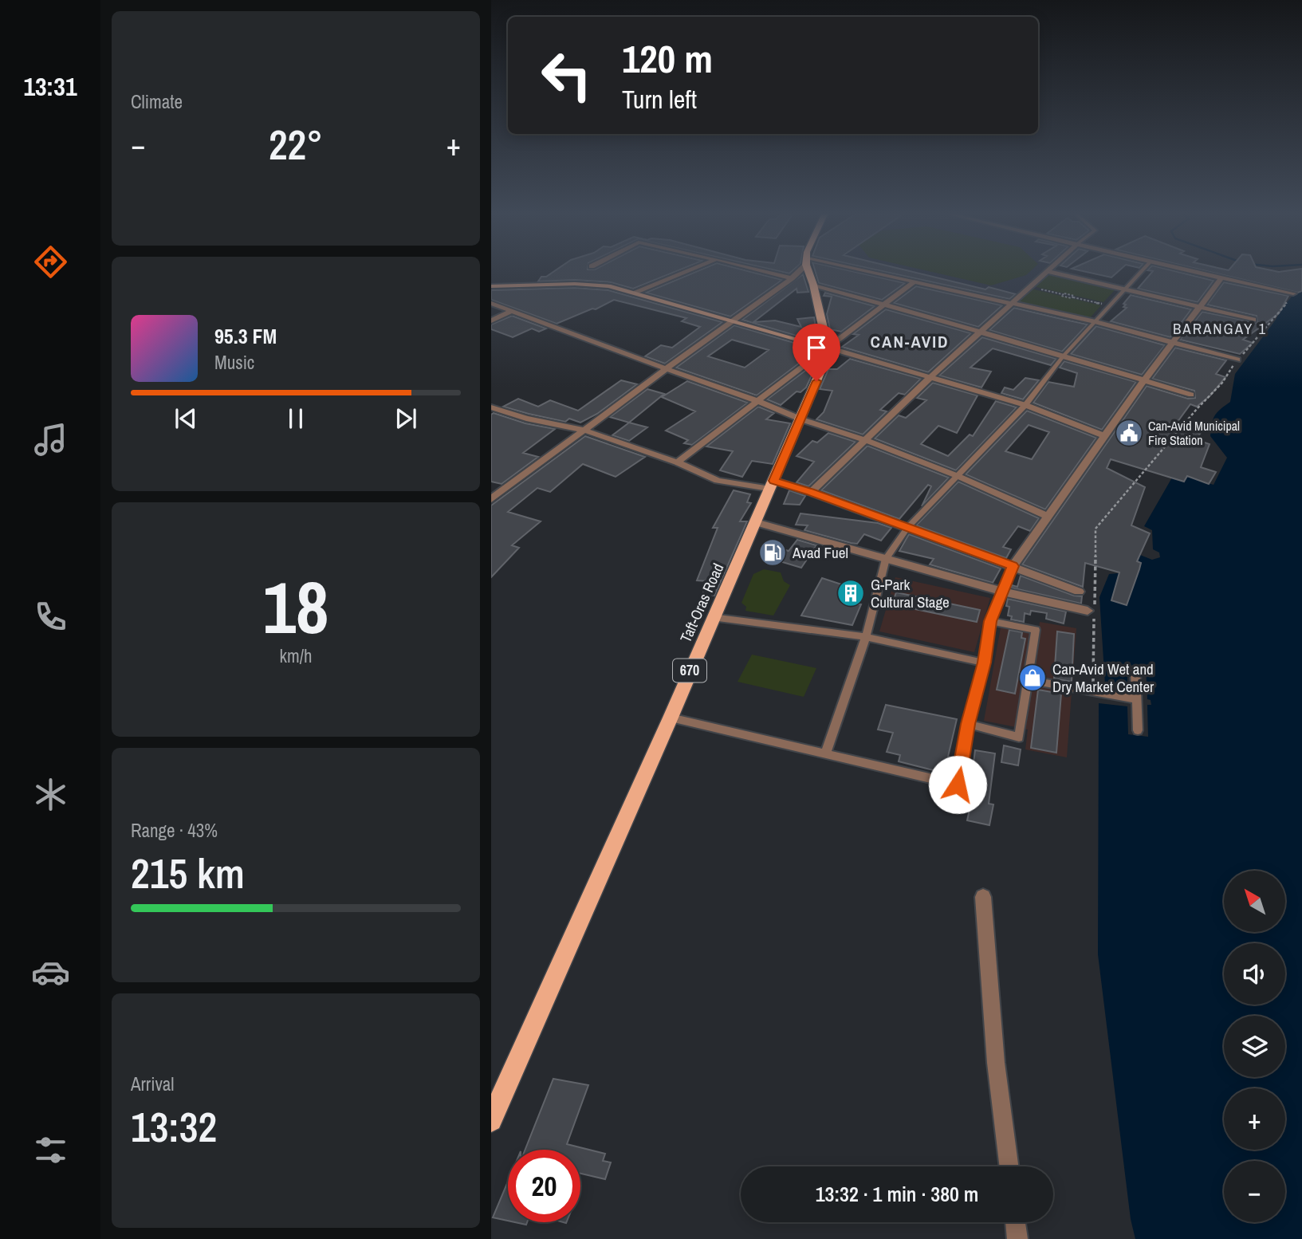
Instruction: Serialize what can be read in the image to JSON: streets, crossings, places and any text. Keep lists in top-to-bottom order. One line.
{"streets":{"main road":["Taft-Oras Road","670"]},"districts":["BARANGAY 1","CAN-AVID"],"places":{"public building":["Can-Avid Municipal Fire Station"],"fuel station":["Avad Fuel"],"building":["G-Park Cultural Stage"],"shop":["Can-Avid Wet and Dry Market Center"]},"north":"top left","page":{"tabs":"13:31","tile":["Climate",["18","km/h"],["Range · 43%","215 km"],["Arrival","13:32"]],"turn":["120 m","Turn left"],"heat":["−","22°","+"],"song":["95.3 FM","Music"],"map_buttons":["+","−"],"limit":"20","trip":"13:32 · 1 min · 380 m"}}
